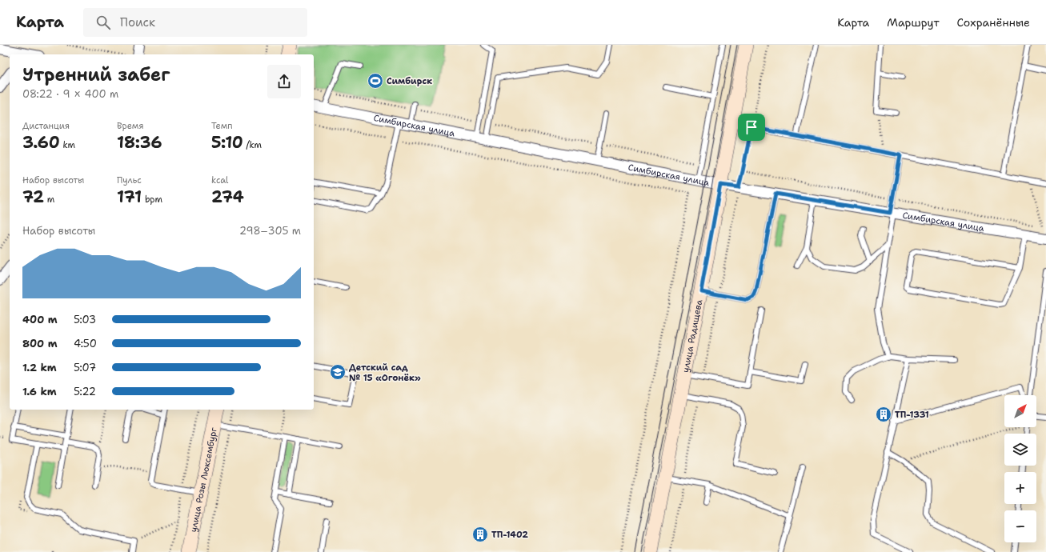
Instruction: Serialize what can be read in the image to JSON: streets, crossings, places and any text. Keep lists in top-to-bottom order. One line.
{"streets":{"street":["Симбирская улица","улица Радищева","улица Розы Люксембург"]},"crossings":[["Симбирская улица","улица Радищева"]],"places":{"sports":["Симбирск"],"school or university":["Детский сад № 15 «Огонёк»"],"building":["ТП-1331","ТП-1402"]},"north":"top right","page":{"header":"Карта","search":"Поиск","nav":["Карта","Маршрут","Сохранённые"],"heading":["Утренний забег","08:22 · 9 × 400 m"],"stats":[["Дистанция","3.60 km"],["Время","18:36"],["Темп","5:10 /km"],["Набор высоты","72 m"],["Пульс","171 bpm"],["kcal","274"]],"chart":["Набор высоты","298–305 m"],"list":[{"name":"400 m","note":"5:03"},{"name":"800 m","note":"4:50"},{"name":"1.2 km","note":"5:07"},{"name":"1.6 km","note":"5:22"}],"map_buttons":["+","−"]}}
